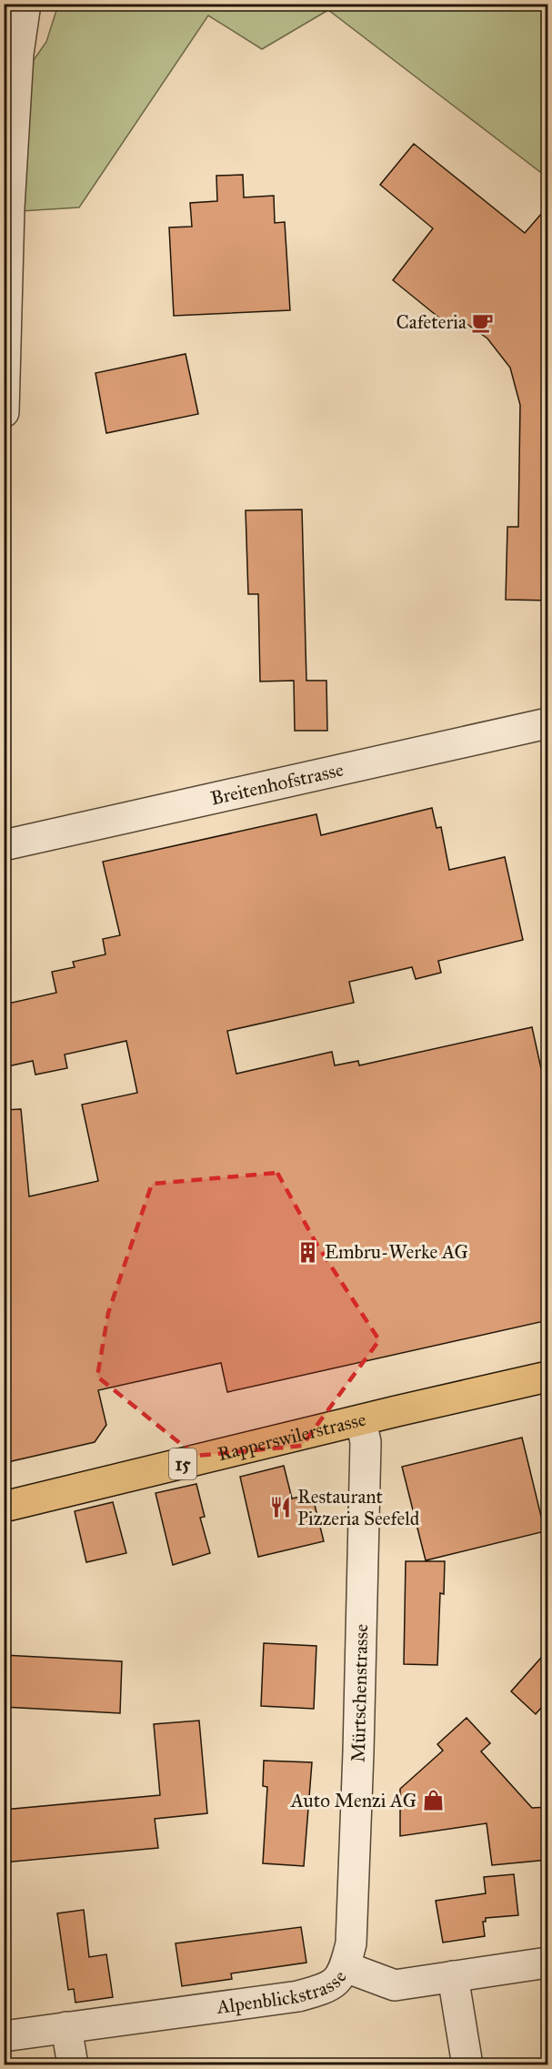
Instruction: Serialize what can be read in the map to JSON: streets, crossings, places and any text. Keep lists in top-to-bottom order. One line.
{"streets":{"main road":["Rapperswilerstrasse","15"],"street":["Breitenhofstrasse","Mürtschenstrasse","Alpenblickstrasse"]},"crossings":[["Rapperswilerstrasse","Mürtschenstrasse"],["Mürtschenstrasse","Alpenblickstrasse"]],"places":{"cafe":["Cafeteria"],"building":["Embru-Werke AG"],"restaurant":["Restaurant Pizzeria Seefeld"],"shop":["Auto Menzi AG"]}}
